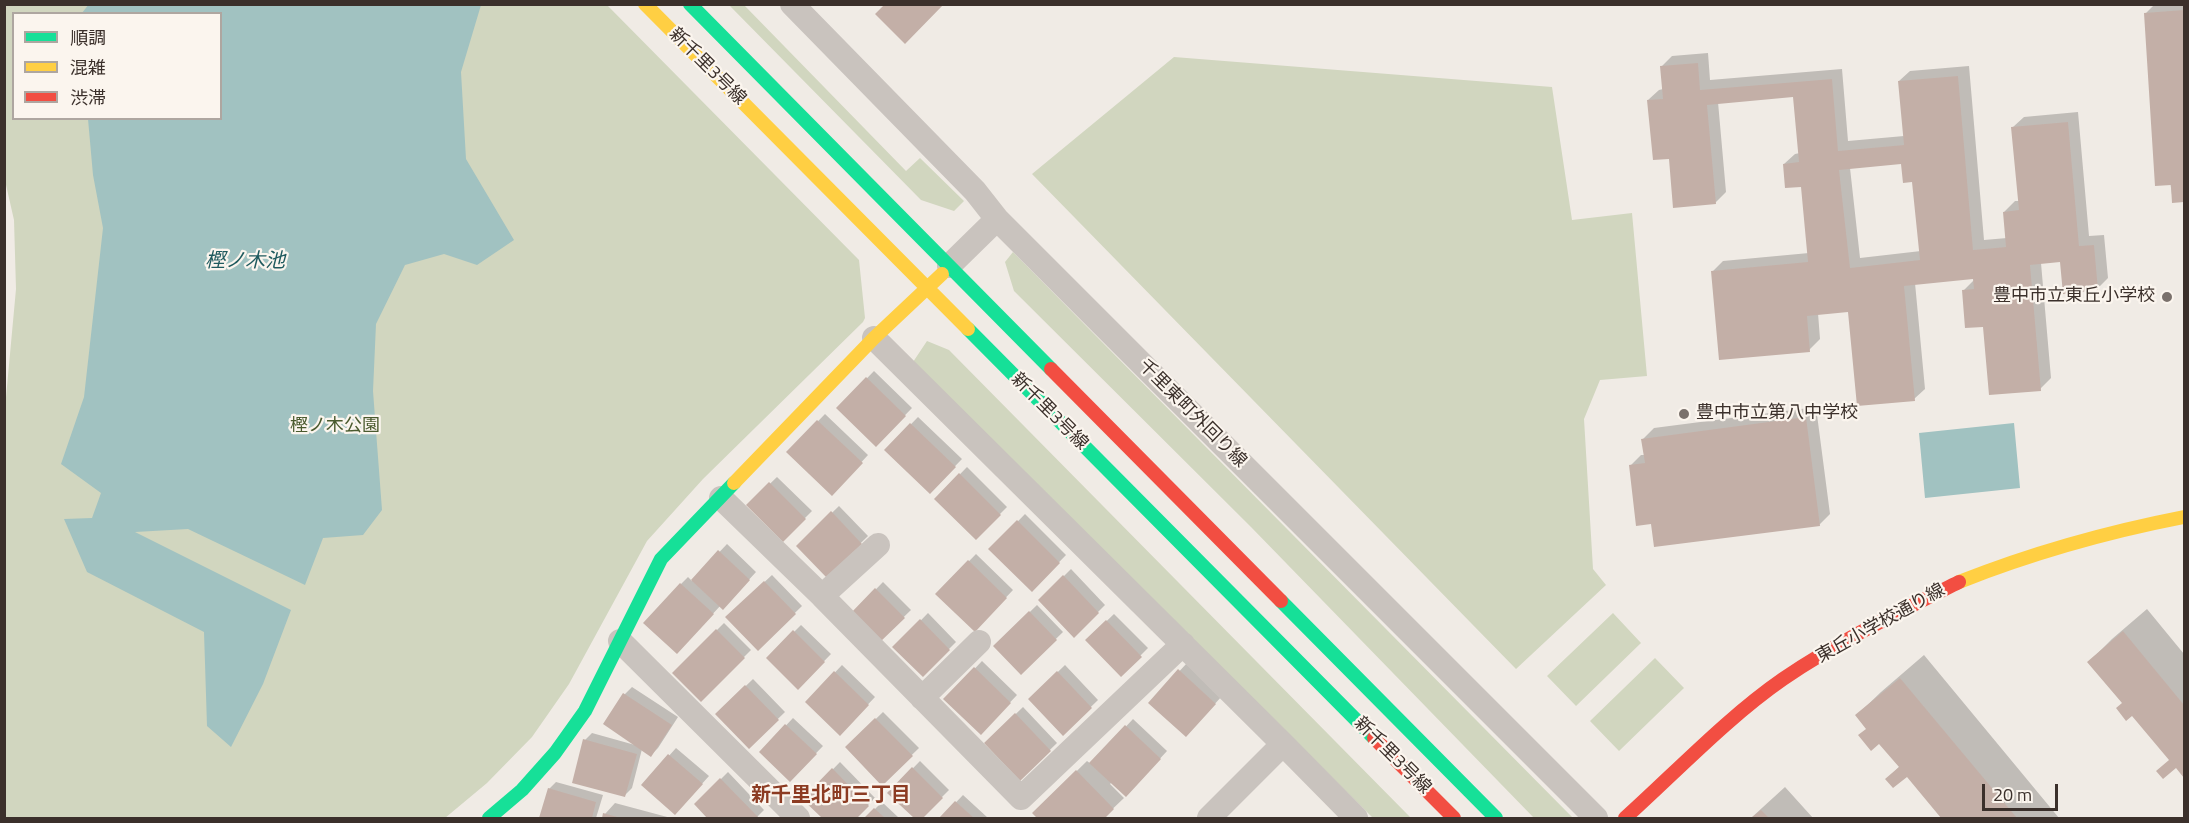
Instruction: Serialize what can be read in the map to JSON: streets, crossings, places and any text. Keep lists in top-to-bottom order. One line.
{"streets":{"street":["新千里3号線","千里東町外回り線","東丘小学校通り線"]},"districts":["新千里北町三丁目"],"water":["樫ノ木池"],"parks":["樫ノ木公園"],"places":["豊中市立東丘小学校","豊中市立第八中学校"],"legend":["順調","混雑","渋滞"],"scale_bar":"20 m"}
